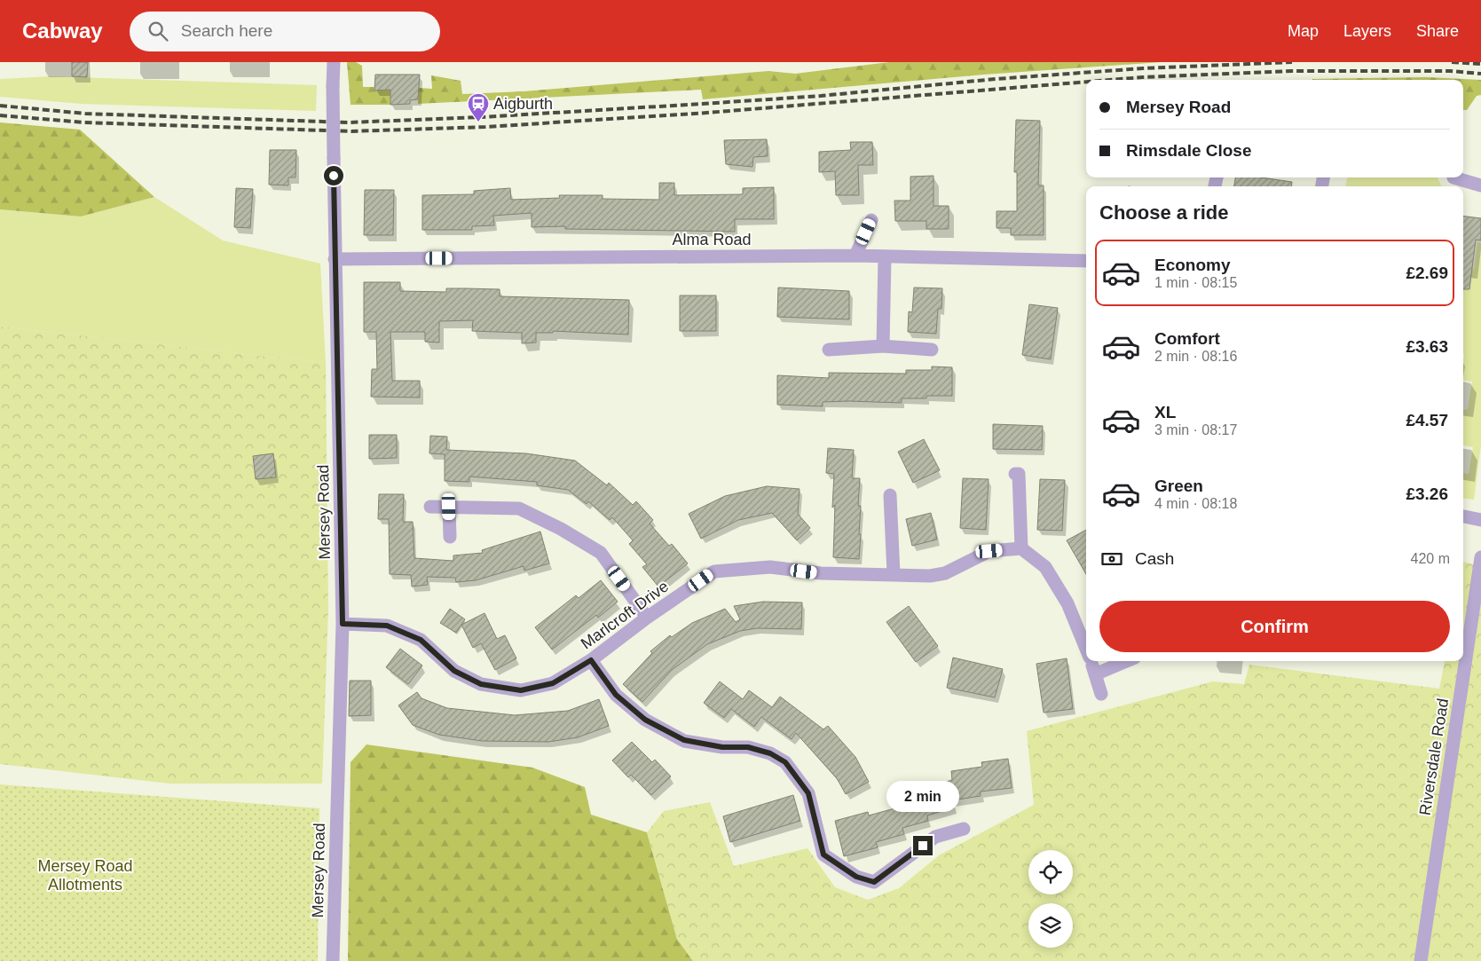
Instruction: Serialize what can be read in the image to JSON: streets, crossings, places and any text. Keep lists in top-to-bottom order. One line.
{"streets":{"street":["Alma Road","Mersey Road","Marlcroft Drive","Riversdale Road"]},"crossings":[["Alma Road","Mersey Road"],["Mersey Road","Marlcroft Drive"]],"parks":["Mersey Road Allotments"],"places":{"station":["Aigburth"]},"page":{"header":"Cabway","search":"Search here","nav":["Map","Layers","Share"],"banner":["Mersey Road","Rimsdale Close"],"heading":"Choose a ride","list":[{"name":"Economy","note":"1 min · 08:15","value":"£2.69"},{"name":"Comfort","note":"2 min · 08:16","value":"£3.63"},{"name":"XL","note":"3 min · 08:17","value":"£4.57"},{"name":"Green","note":"4 min · 08:18","value":"£3.26"}],"pay":["Cash","420 m"],"buttons":"Confirm","bubble":"2 min"}}
